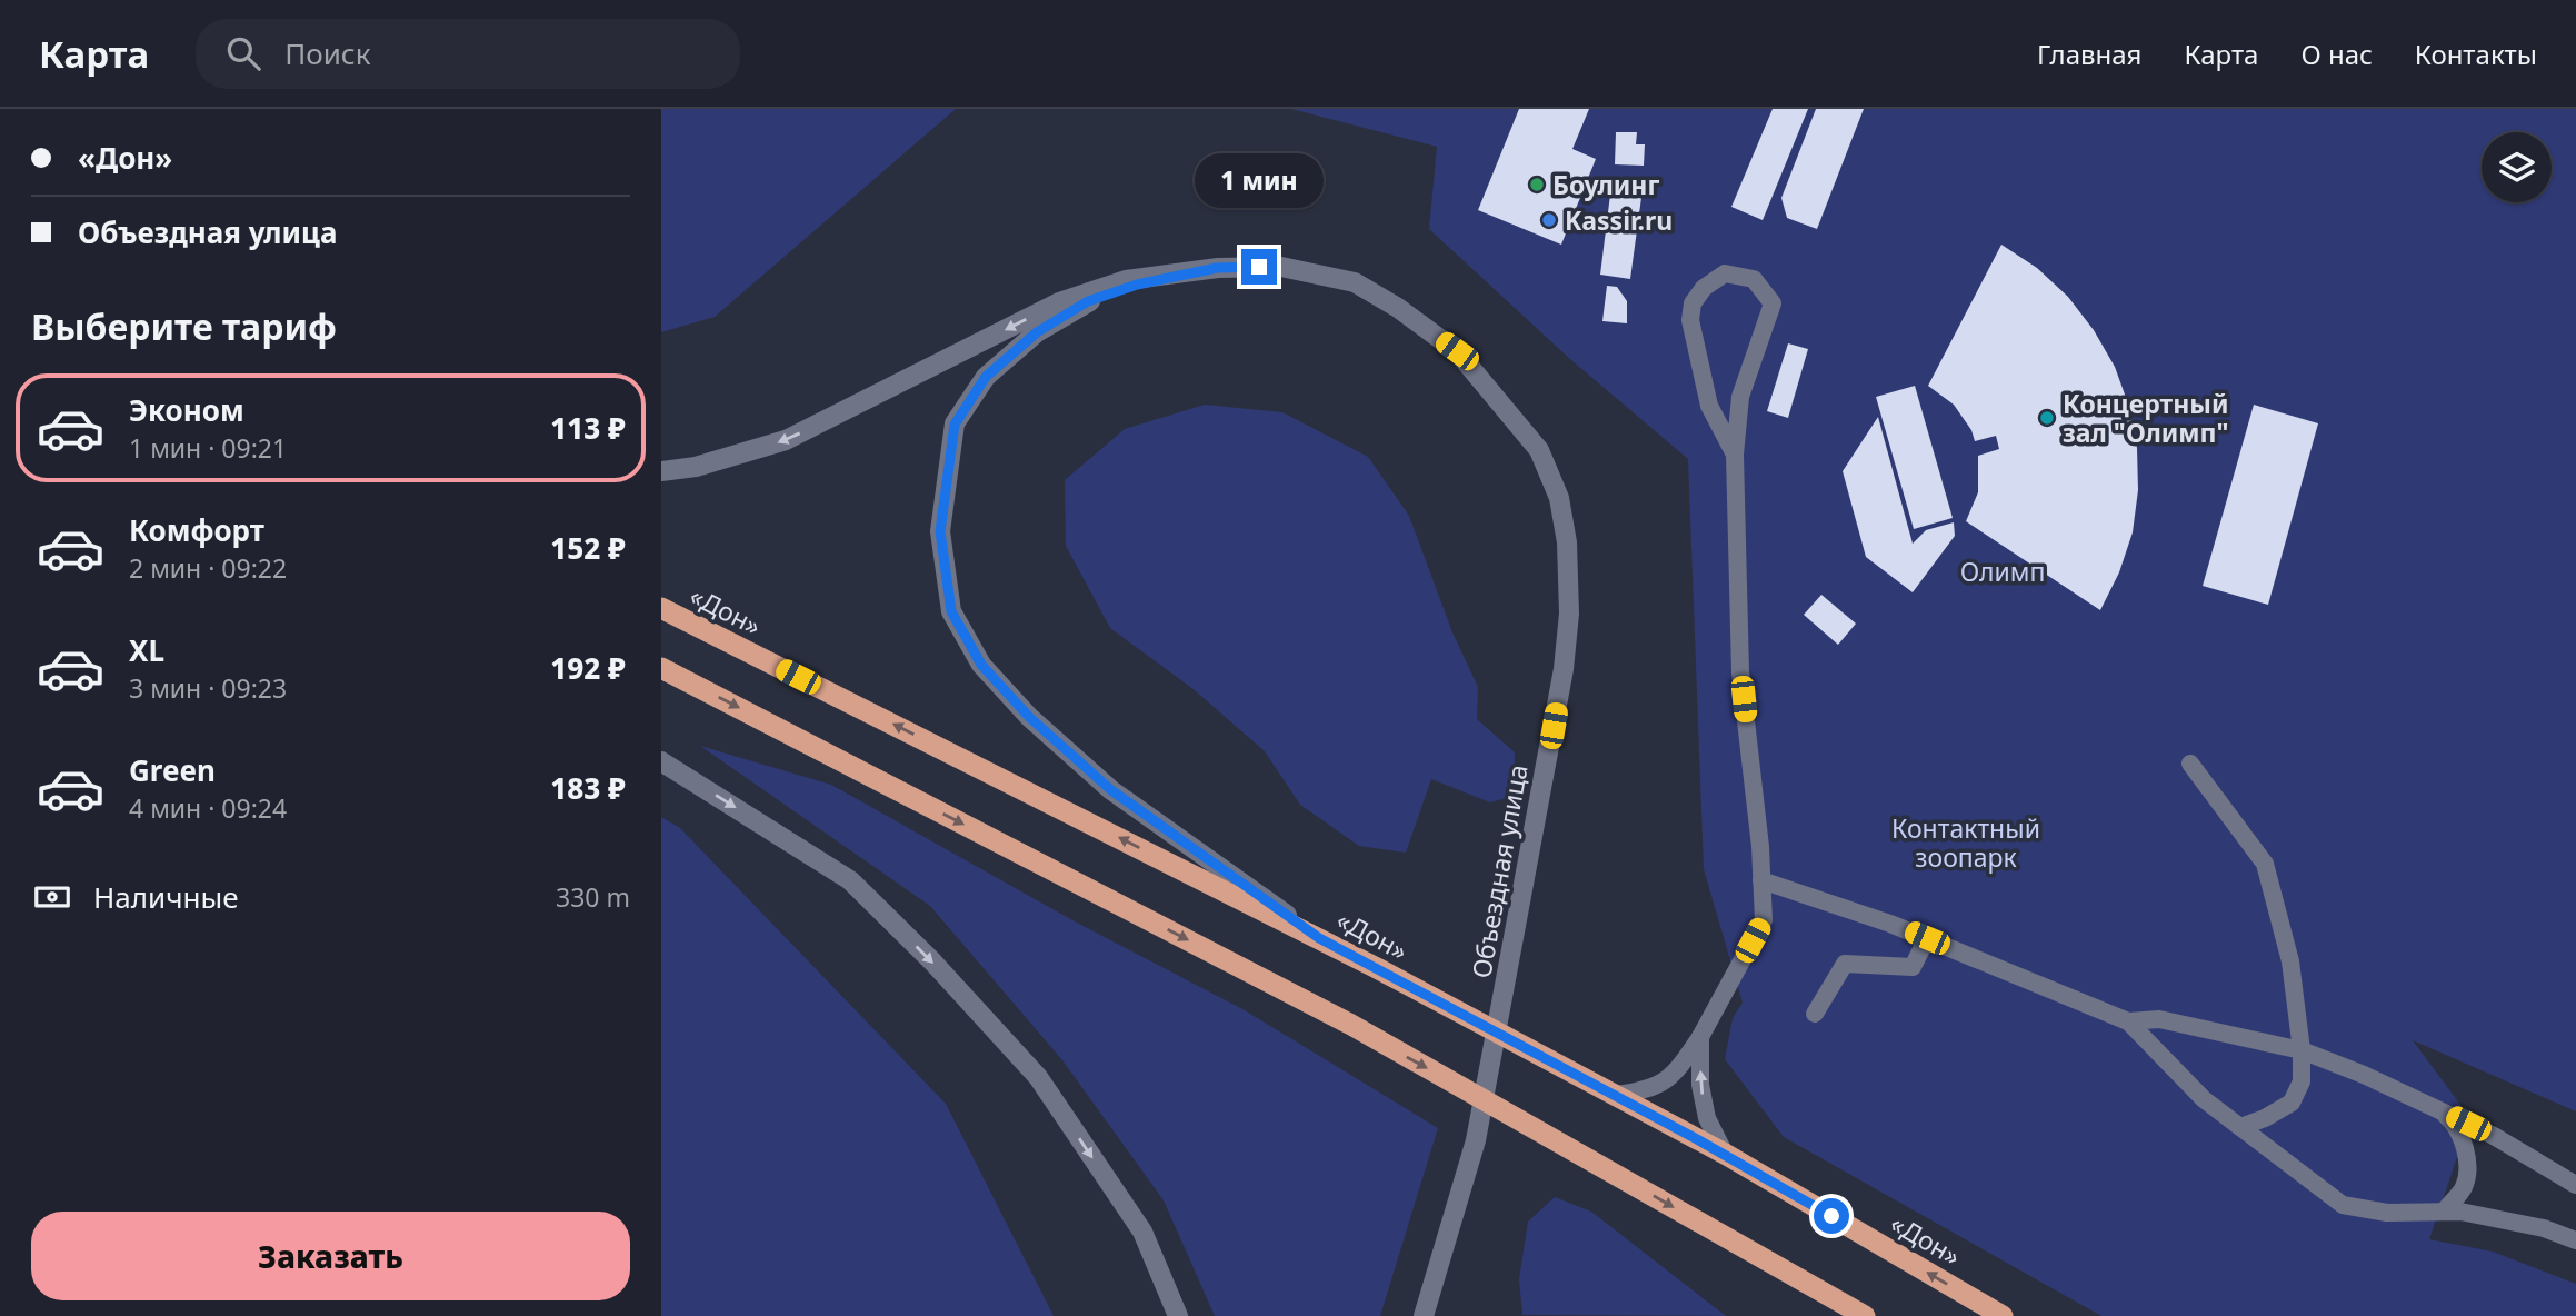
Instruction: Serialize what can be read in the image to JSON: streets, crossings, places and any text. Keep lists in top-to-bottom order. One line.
{"streets":{"highway":["«Дон»"],"main road":["Объездная улица"]},"parks":["Олимп","Контактный зоопарк"],"places":["Боулинг","Kassir.ru","Концертный зал \"Олимп\""],"page":{"header":"Карта","search":"Поиск","nav":["Главная","Карта","О нас","Контакты"],"banner":["«Дон»","Объездная улица"],"bubble":"1 мин","heading":"Выберите тариф","list":[{"name":"Эконом","note":"1 мин · 09:21","value":"113 ₽"},{"name":"Комфорт","note":"2 мин · 09:22","value":"152 ₽"},{"name":"XL","note":"3 мин · 09:23","value":"192 ₽"},{"name":"Green","note":"4 мин · 09:24","value":"183 ₽"}],"pay":["Наличные","330 m"],"buttons":"Заказать"}}
